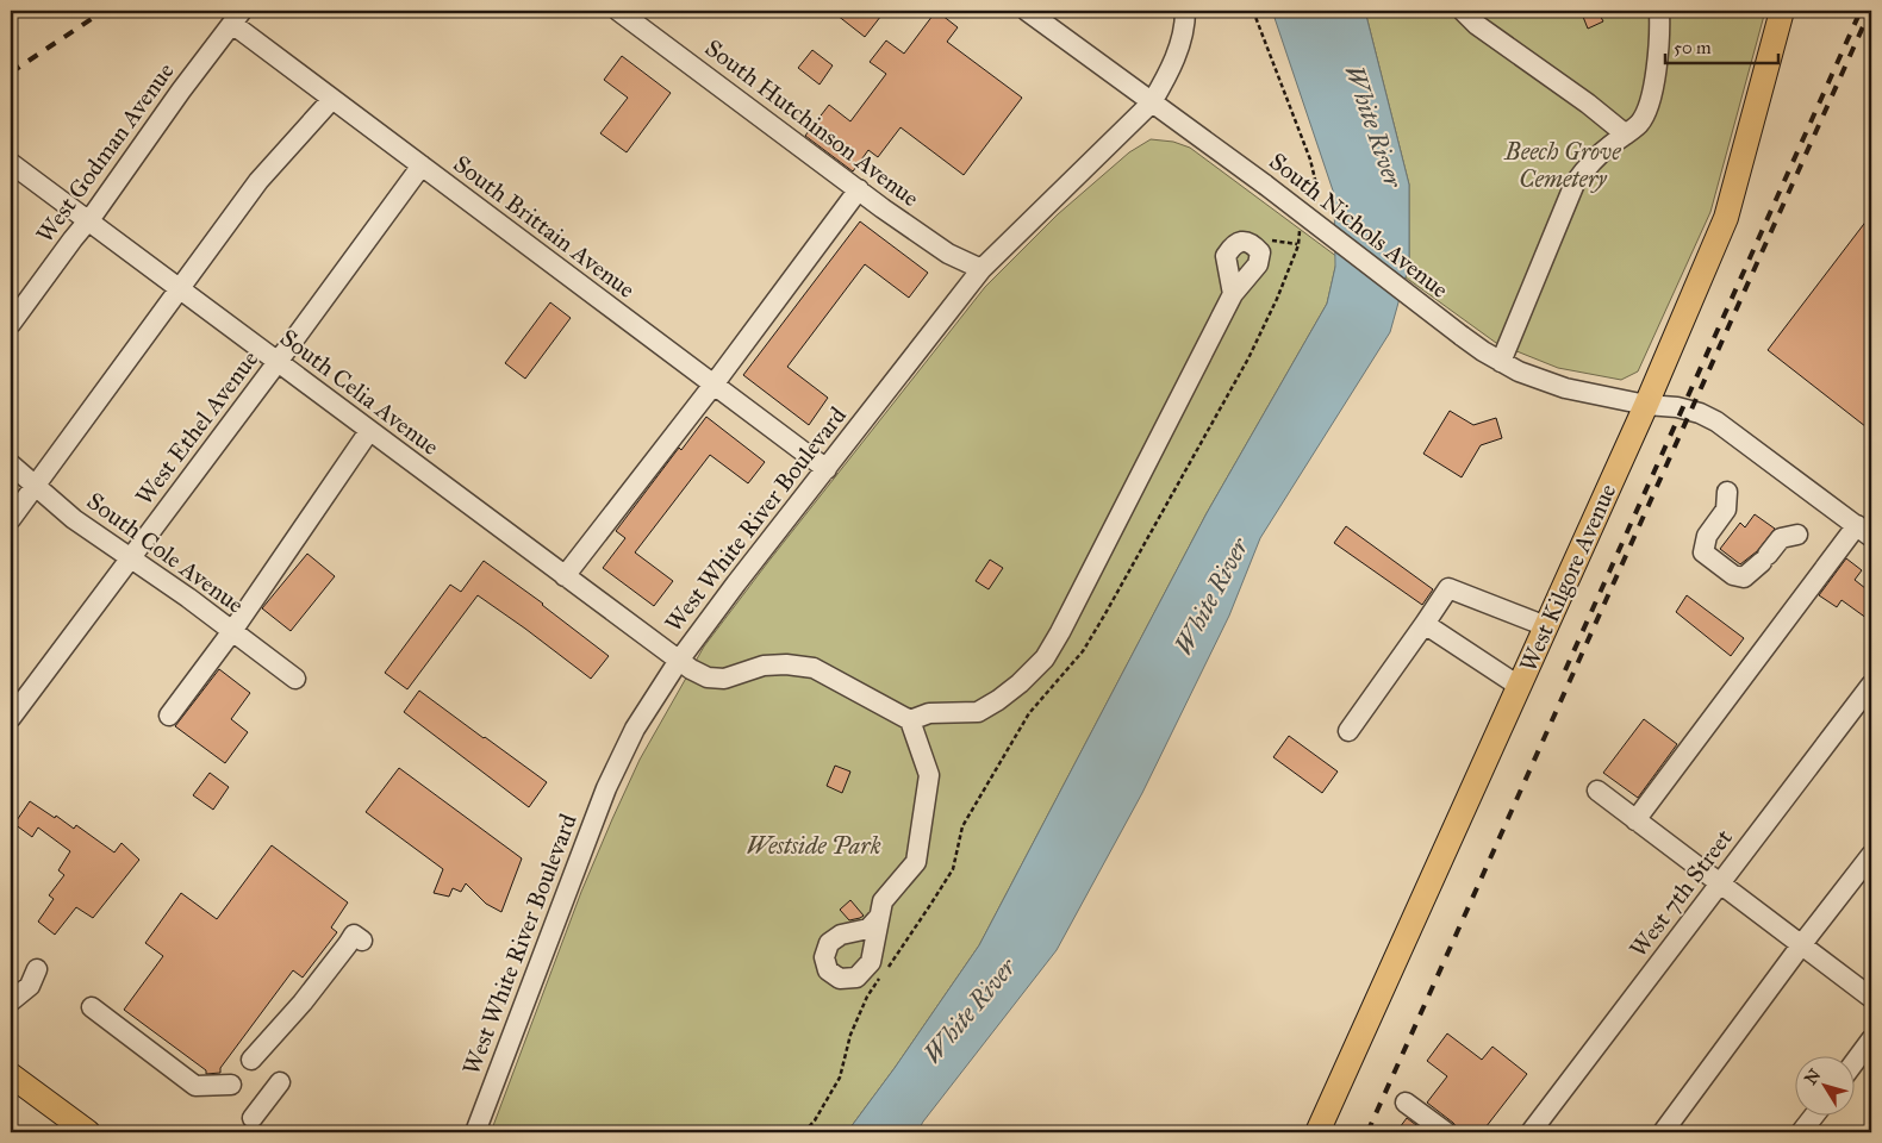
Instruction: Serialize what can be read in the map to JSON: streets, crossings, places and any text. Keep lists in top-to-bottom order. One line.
{"streets":{"main road":["West Kilgore Avenue"],"street":["South Hutchinson Avenue","West Godman Avenue","South Nichols Avenue","South Brittain Avenue","South Celia Avenue","West Ethel Avenue","West White River Boulevard","South Cole Avenue","West 7th Street"]},"crossings":[["South Hutchinson Avenue","West White River Boulevard"],["West Godman Avenue","South Brittain Avenue"],["West Godman Avenue","South Celia Avenue"],["South Nichols Avenue","West White River Boulevard"],["South Nichols Avenue","West Kilgore Avenue"],["South Brittain Avenue","West Ethel Avenue"],["South Brittain Avenue","West White River Boulevard"],["South Celia Avenue","West Ethel Avenue"],["South Celia Avenue","West White River Boulevard"],["West Ethel Avenue","South Cole Avenue"]],"water":["White River"],"parks":["Beech Grove Cemetery","Westside Park"],"scale_bar":"50 m","north":"top left"}
